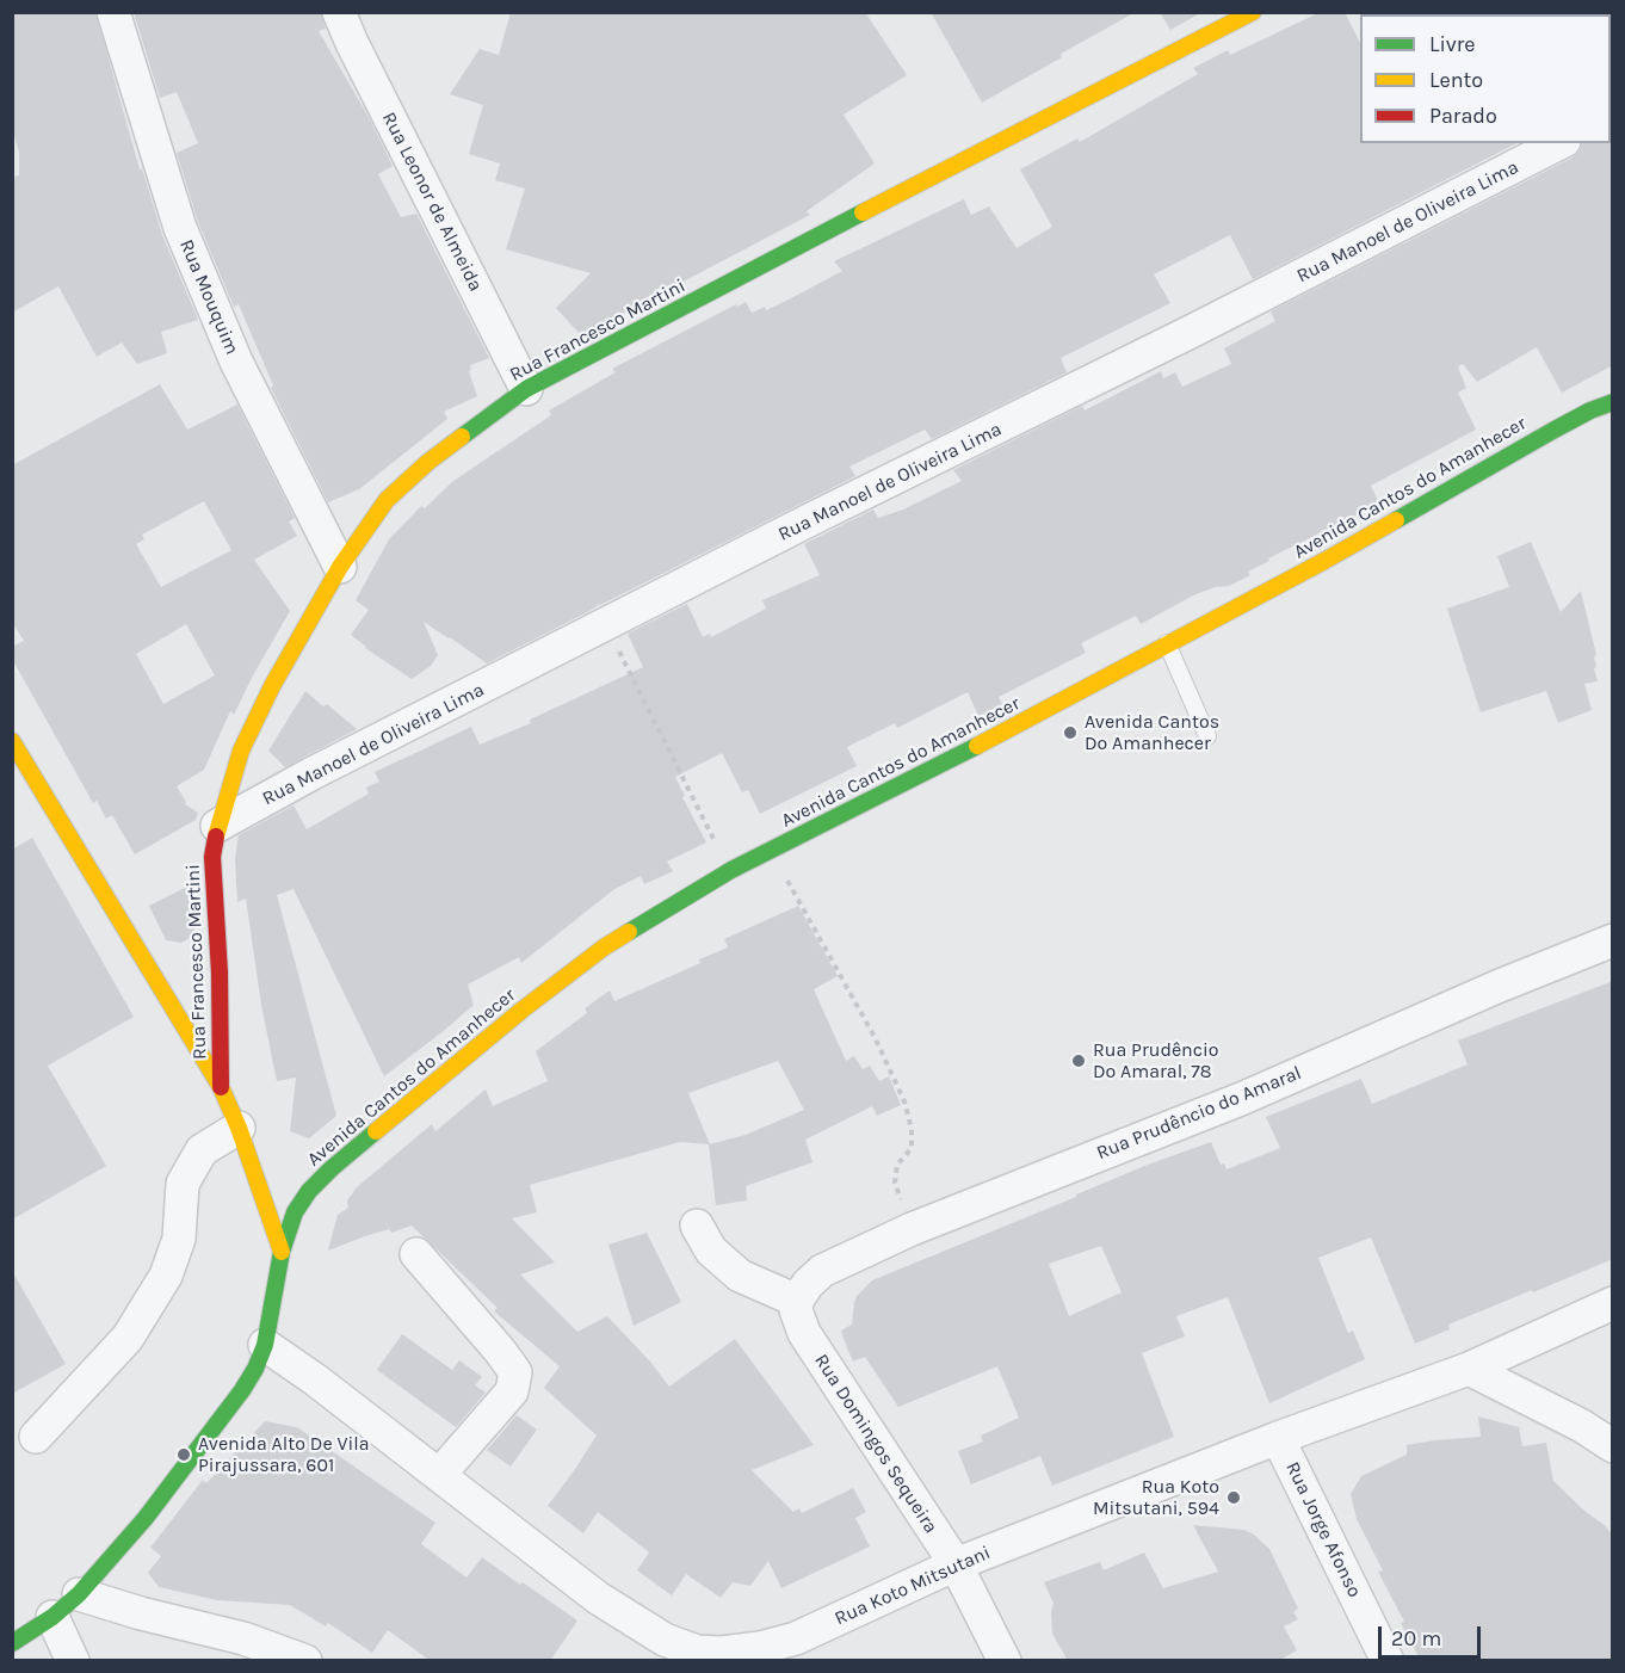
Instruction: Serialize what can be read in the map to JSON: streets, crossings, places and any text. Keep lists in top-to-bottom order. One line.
{"streets":{"street":["Rua Leonor de Almeida","Rua Manoel de Oliveira Lima","Rua Mouquim","Rua Francesco Martini","Avenida Cantos do Amanhecer","Rua Prudêncio do Amaral","Rua Domingos Sequeira","Rua Jorge Afonso","Rua Koto Mitsutani"]},"crossings":[["Rua Leonor de Almeida","Rua Francesco Martini"],["Rua Manoel de Oliveira Lima","Rua Francesco Martini"],["Rua Mouquim","Rua Francesco Martini"],["Avenida Cantos do Amanhecer","Rua Koto Mitsutani"],["Rua Prudêncio do Amaral","Rua Domingos Sequeira"],["Rua Domingos Sequeira","Rua Koto Mitsutani"],["Rua Jorge Afonso","Rua Koto Mitsutani"]],"places":["Avenida Cantos Do Amanhecer","Rua Prudêncio Do Amaral, 78","Avenida Alto De Vila Pirajussara, 601","Rua Koto Mitsutani, 594"],"legend":["Livre","Lento","Parado"],"scale_bar":"20 m"}
